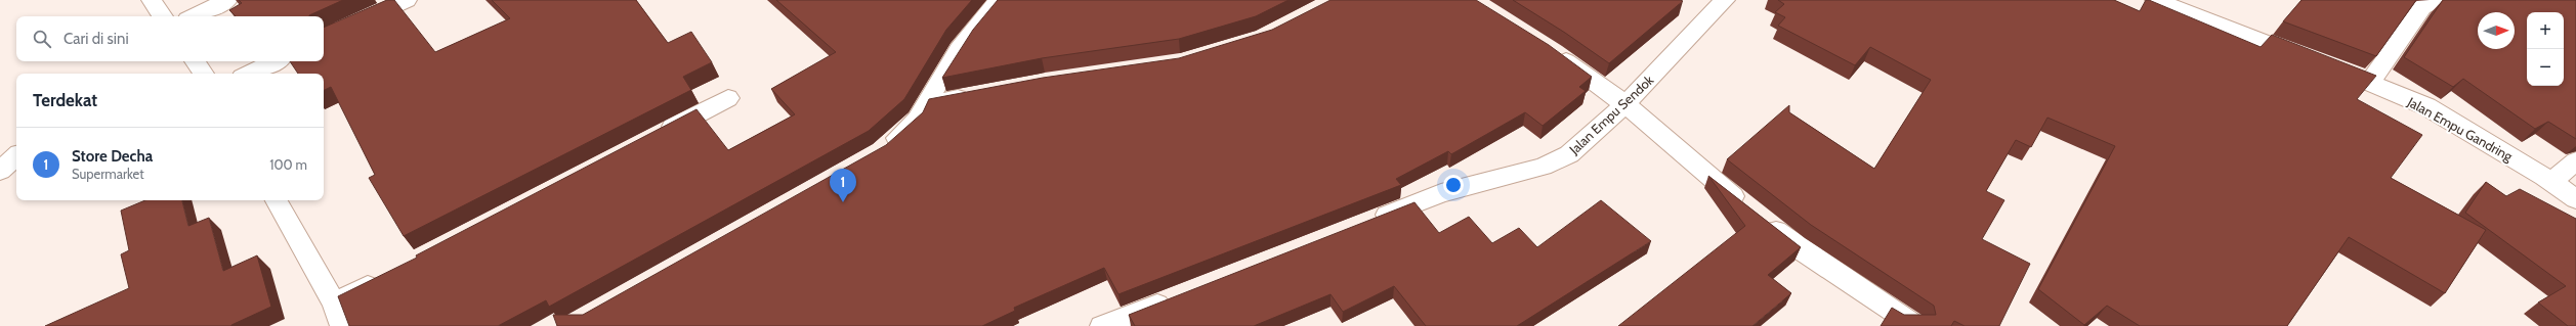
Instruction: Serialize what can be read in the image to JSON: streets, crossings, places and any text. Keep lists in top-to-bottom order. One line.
{"streets":{"street":["Jalan Empu Sendok","Jalan Empu Gandring"]},"north":"right","page":{"map_buttons":["+","−"],"search":"Cari di sini","heading":"Terdekat","list":[{"mark":"1","name":"Store Decha","note":"Supermarket","value":"100 m"}],"pins":"1"}}
